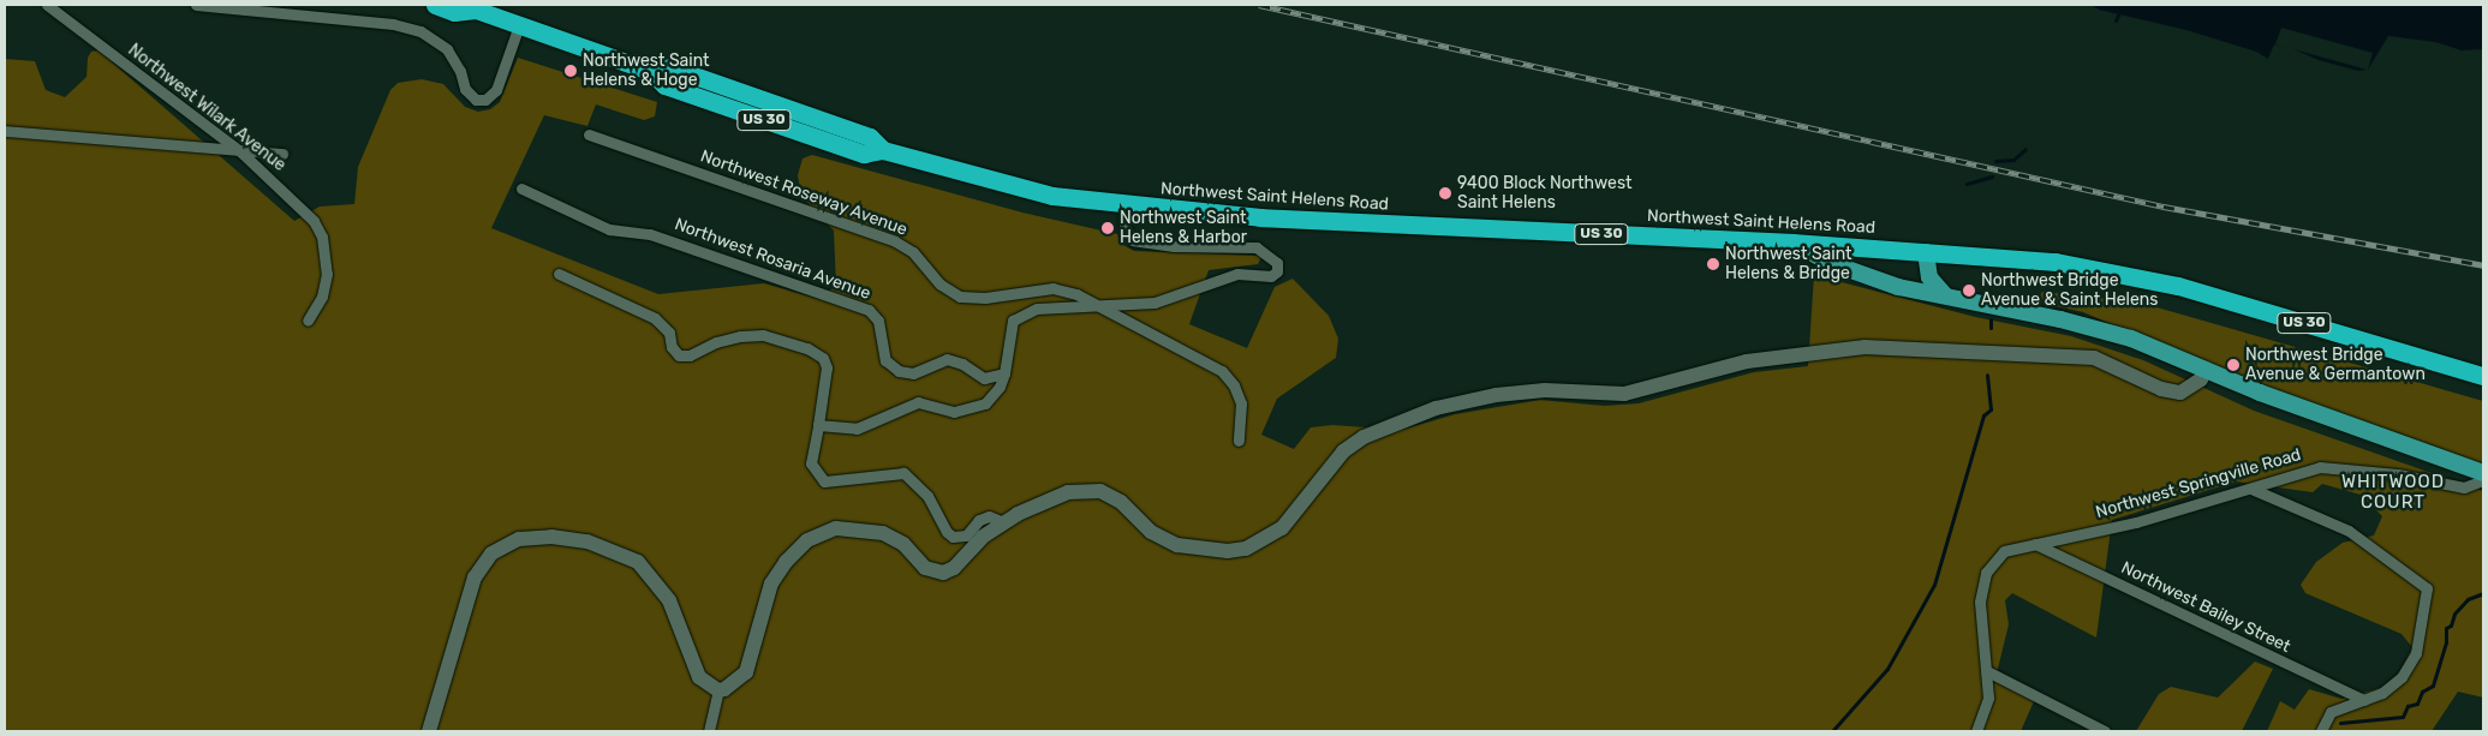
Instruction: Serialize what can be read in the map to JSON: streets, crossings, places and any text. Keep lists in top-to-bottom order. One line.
{"streets":{"highway":["US 30","Northwest Saint Helens Road"],"street":["Northwest Wilark Avenue","Northwest Roseway Avenue","Northwest Rosaria Avenue","Northwest Springville Road","Northwest Bailey Street"]},"crossings":[["Northwest Springville Road","Northwest Bailey Street"]],"districts":["WHITWOOD COURT"],"places":["Northwest Saint Helens & Hoge","9400 Block Northwest Saint Helens","Northwest Saint Helens & Harbor","Northwest Saint Helens & Bridge","Northwest Bridge Avenue & Saint Helens","Northwest Bridge Avenue & Germantown"]}
